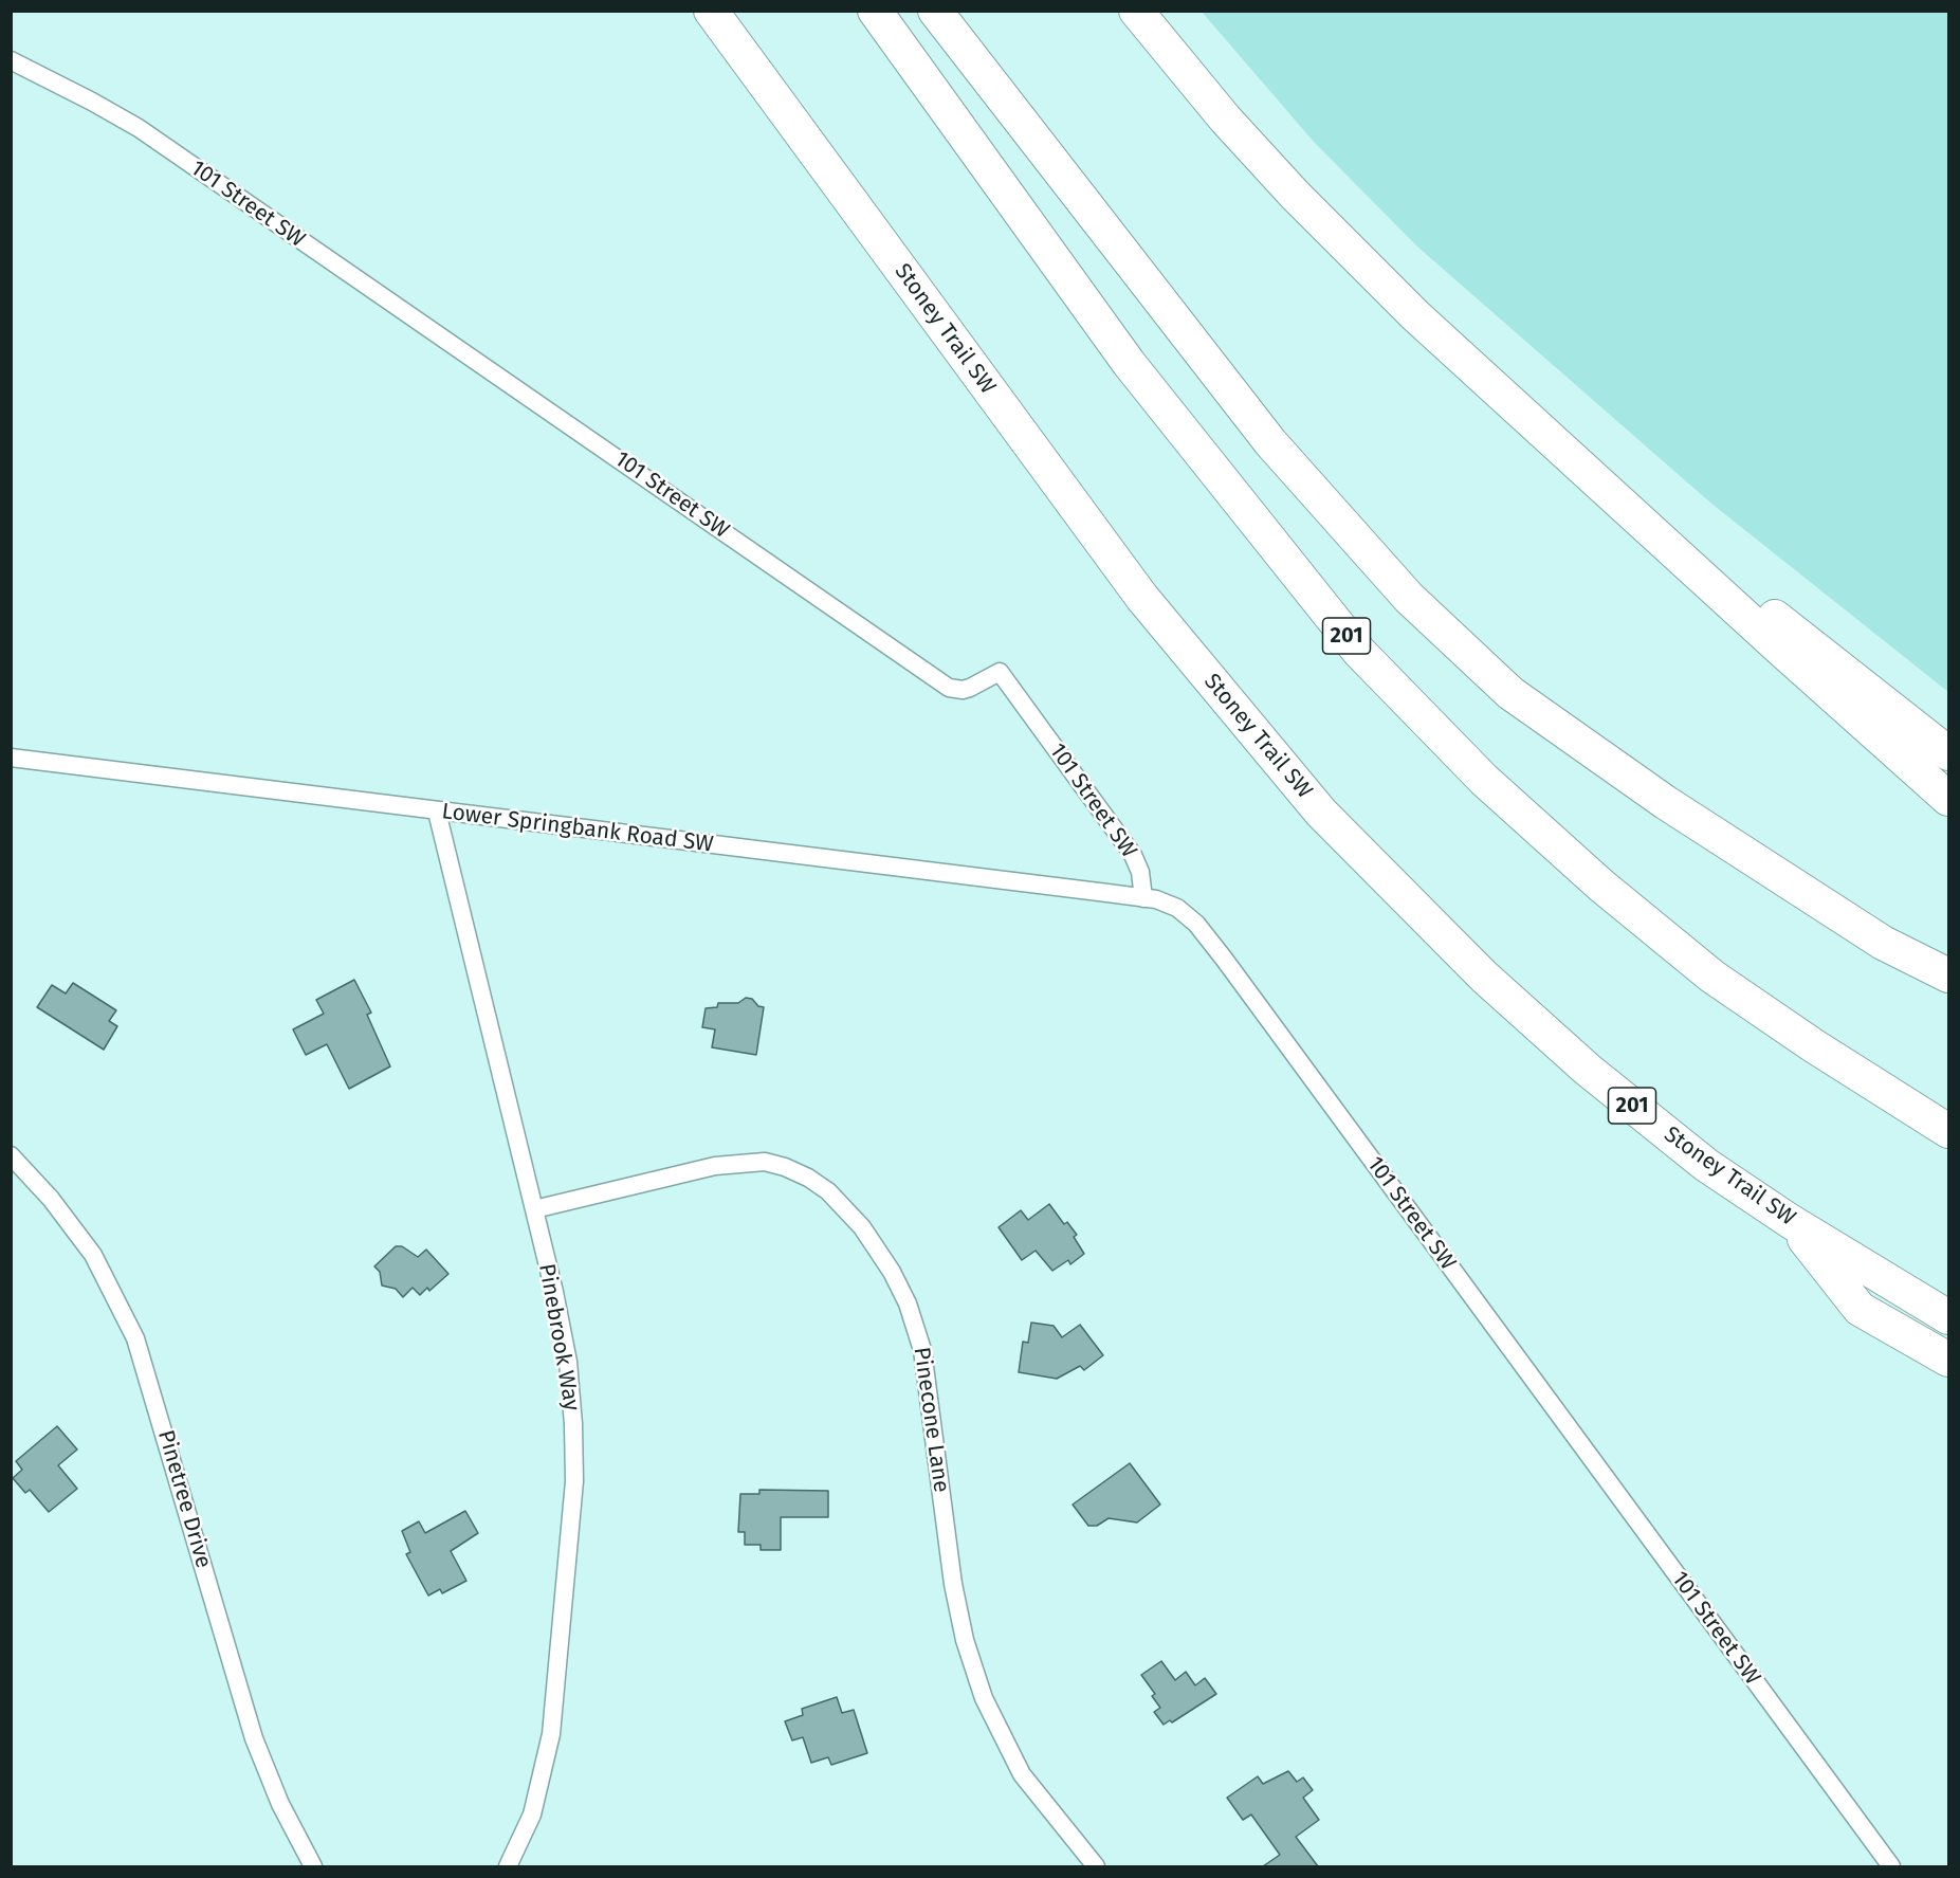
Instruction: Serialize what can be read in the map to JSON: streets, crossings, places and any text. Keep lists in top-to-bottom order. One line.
{"streets":{"highway":["Stoney Trail SW","201"],"street":["101 Street SW","Lower Springbank Road SW","Pinebrook Way","Pinecone Lane","Pinetree Drive"]},"crossings":[["101 Street SW","Lower Springbank Road SW"],["Lower Springbank Road SW","Pinebrook Way"],["Pinebrook Way","Pinecone Lane"]]}
